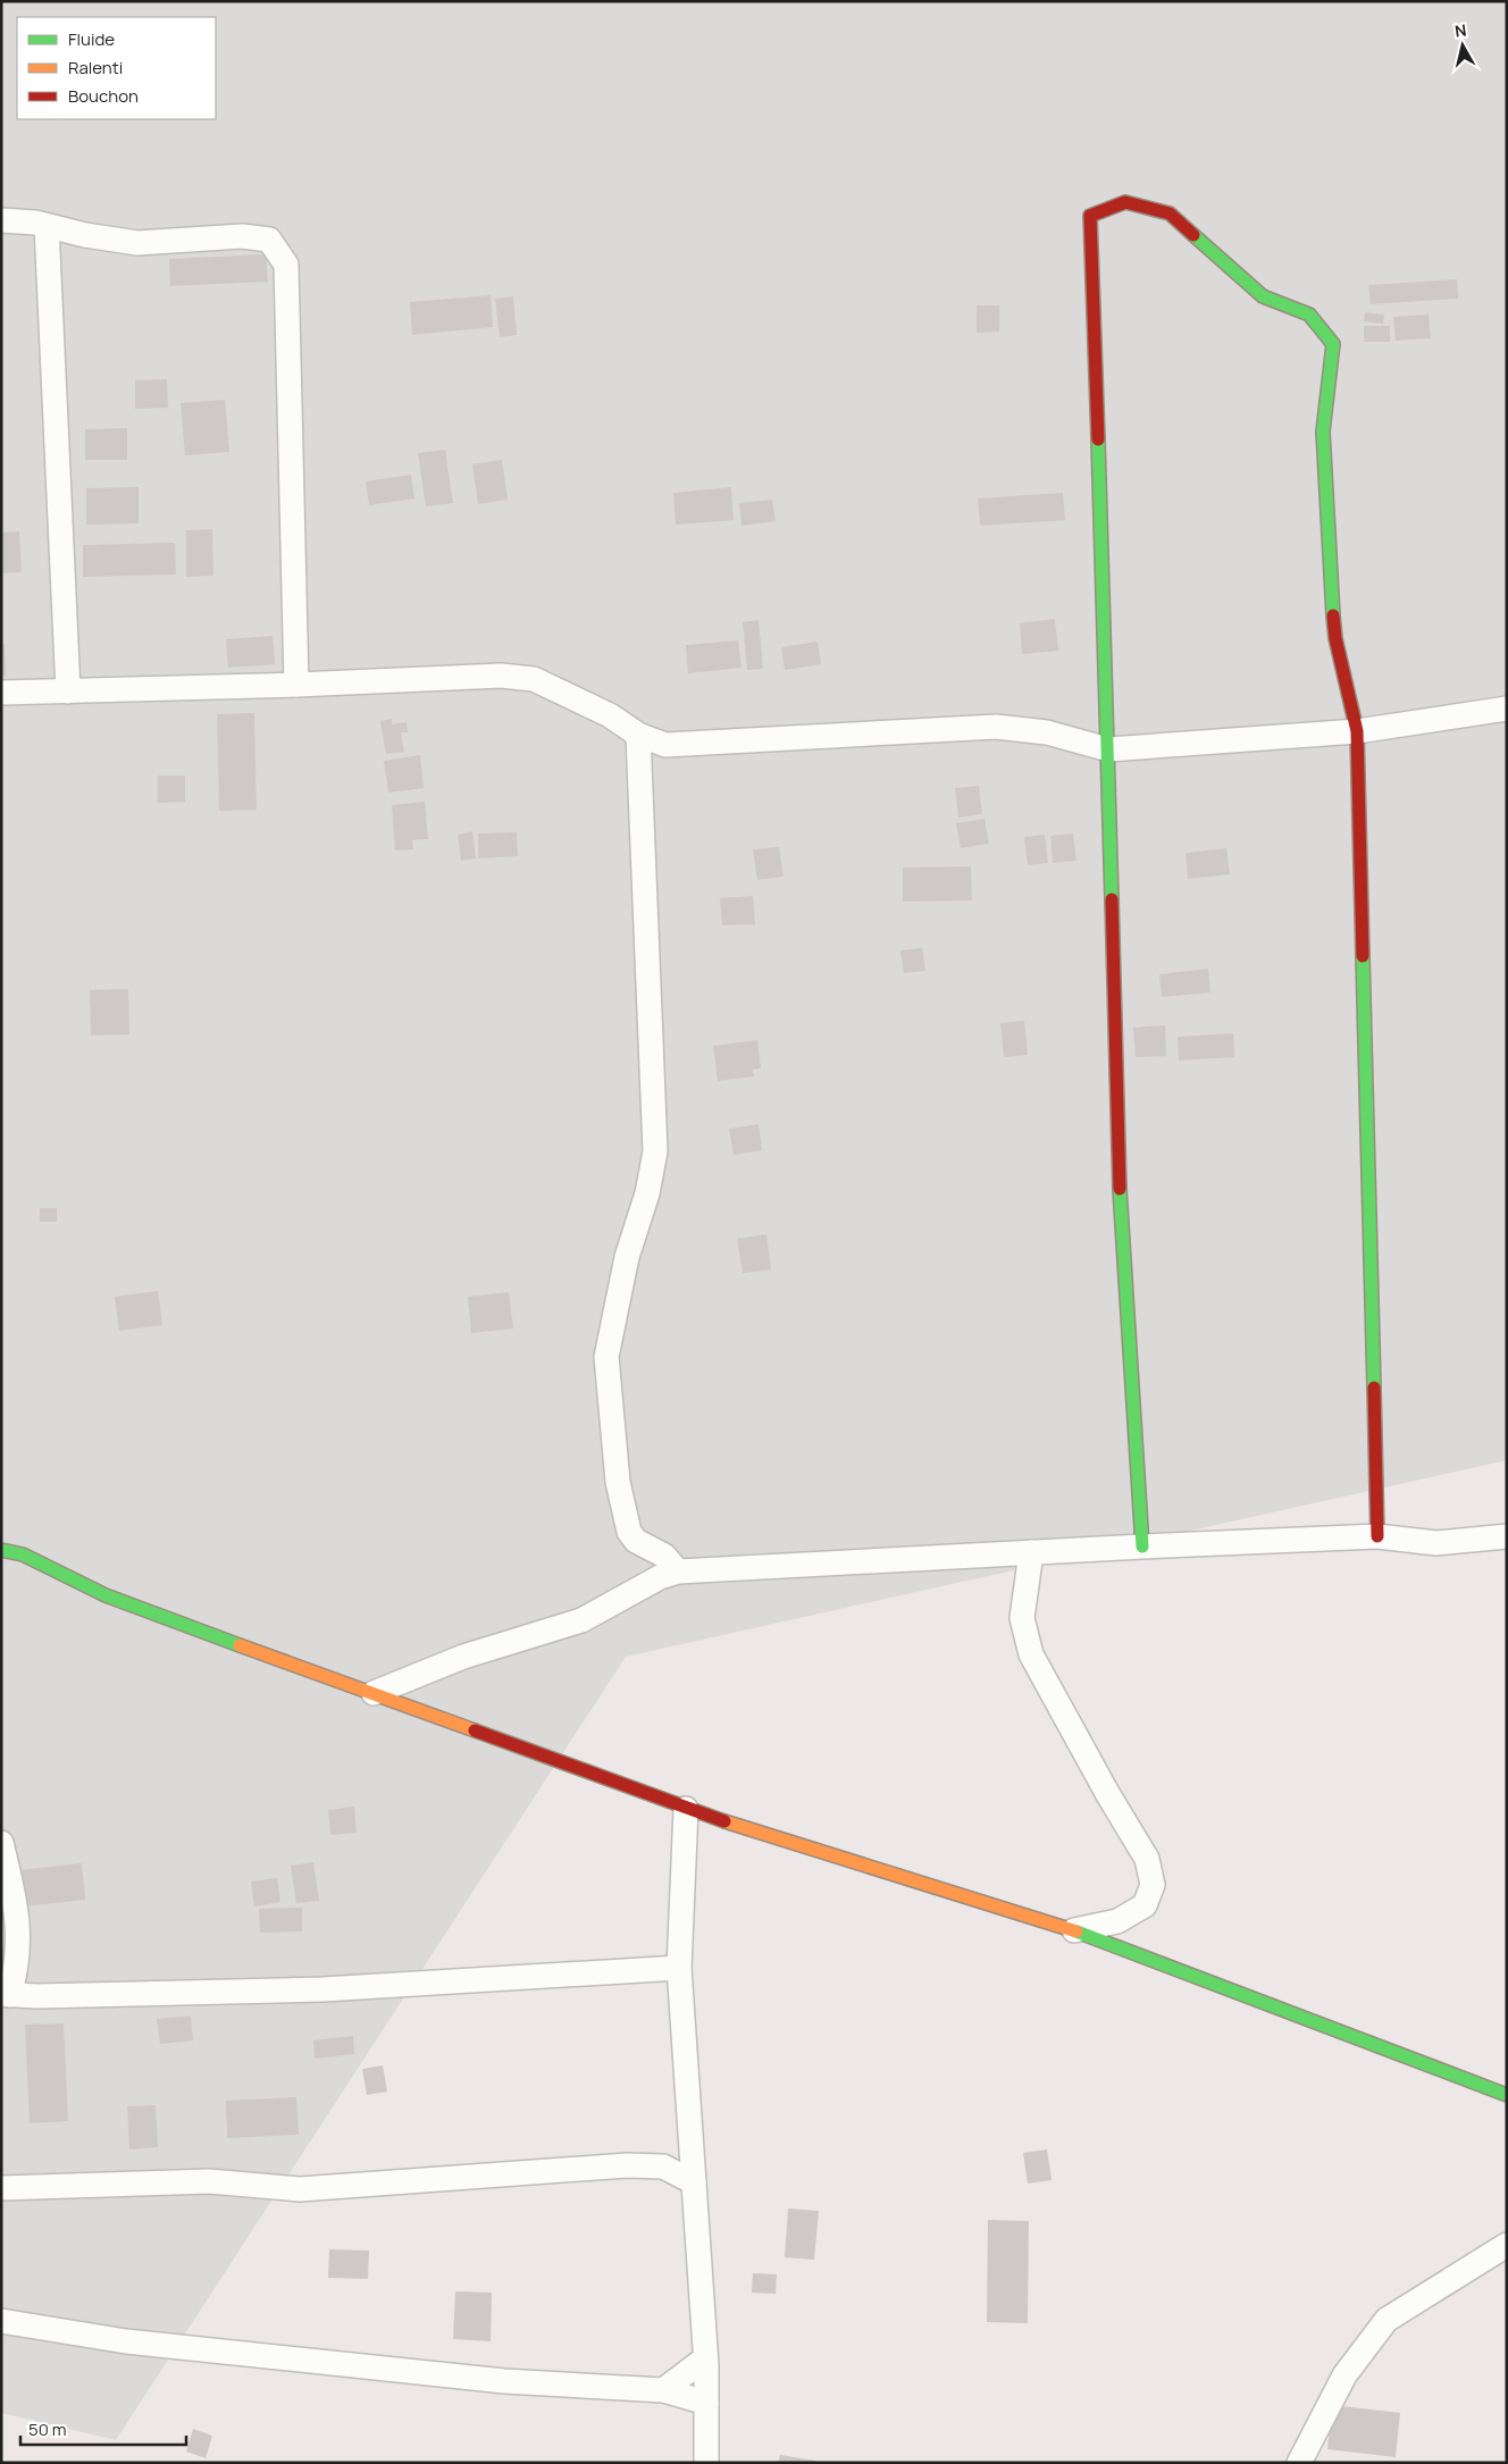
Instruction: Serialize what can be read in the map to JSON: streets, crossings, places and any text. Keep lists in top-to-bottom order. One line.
{"legend":["Fluide","Ralenti","Bouchon"],"scale_bar":"50 m","north":"top"}
